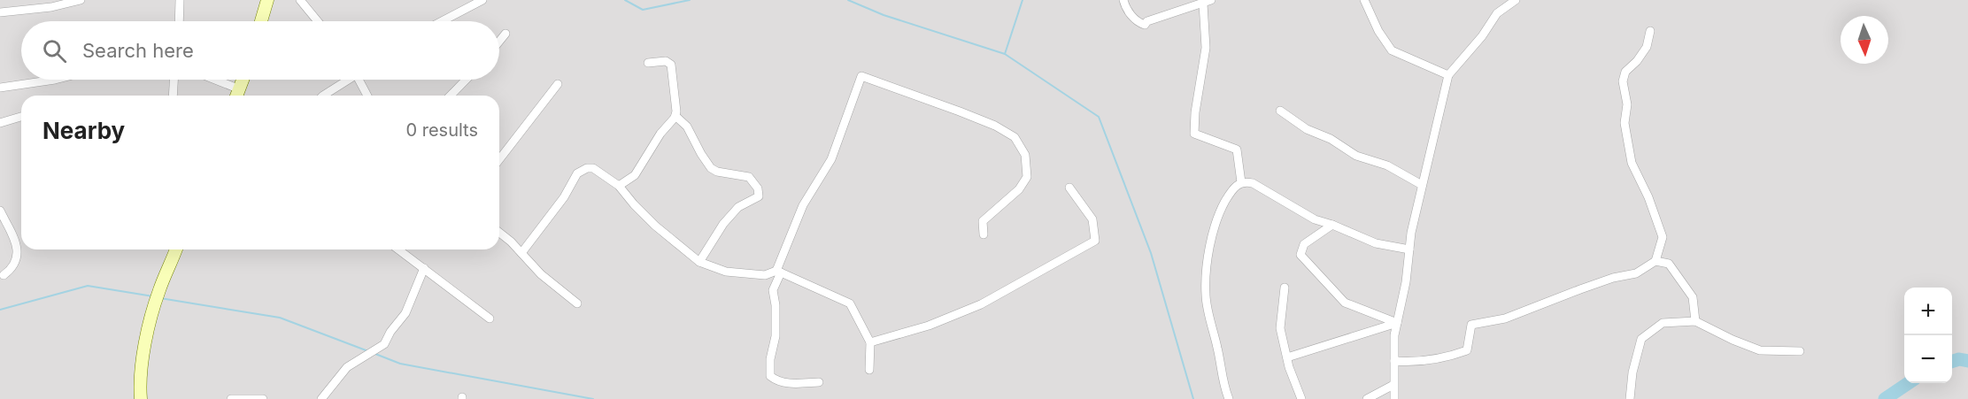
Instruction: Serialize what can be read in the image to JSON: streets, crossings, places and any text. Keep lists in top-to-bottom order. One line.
{"north":"bottom","page":{"search":"Search here","heading":["Nearby","0 results"],"map_buttons":["+","−"]}}
